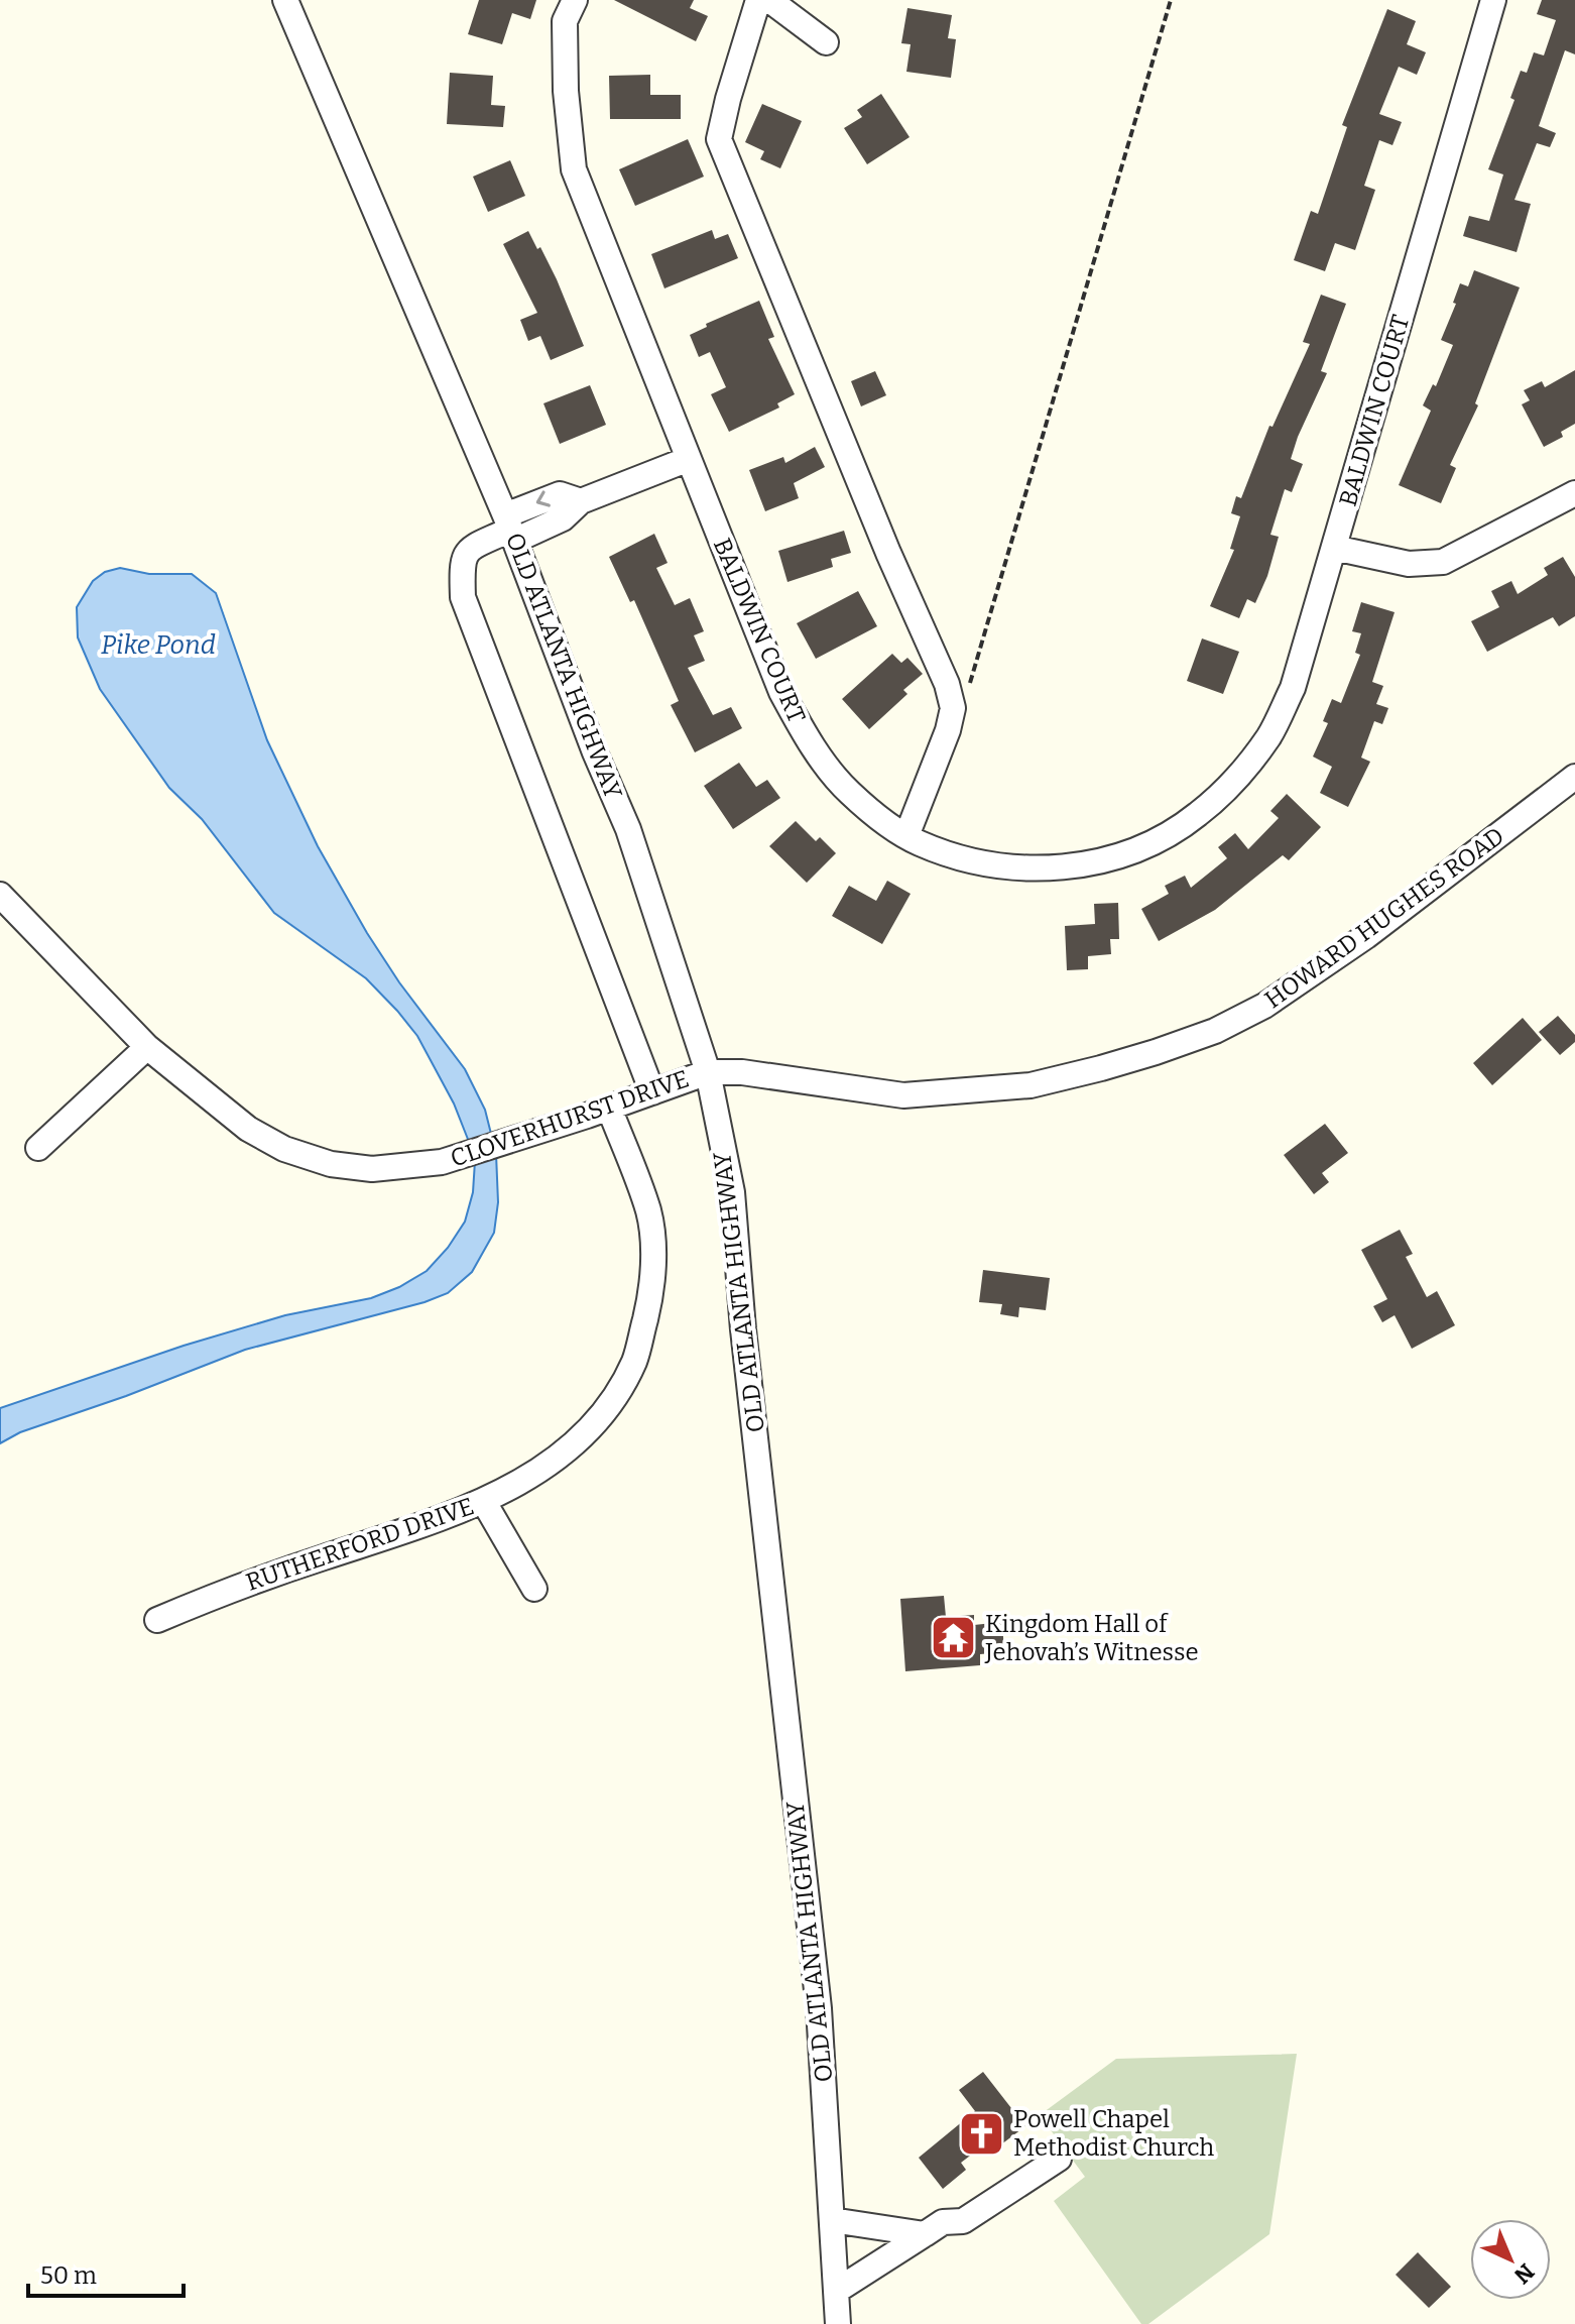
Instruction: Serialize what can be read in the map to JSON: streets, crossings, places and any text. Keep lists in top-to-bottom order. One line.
{"streets":{"street":["BALDWIN COURT","OLD ATLANTA HIGHWAY","HOWARD HUGHES ROAD","CLOVERHURST DRIVE","RUTHERFORD DRIVE"]},"crossings":[["OLD ATLANTA HIGHWAY","HOWARD HUGHES ROAD"],["OLD ATLANTA HIGHWAY","CLOVERHURST DRIVE"],["HOWARD HUGHES ROAD","CLOVERHURST DRIVE"],["CLOVERHURST DRIVE","RUTHERFORD DRIVE"]],"water":["Pike Pond"],"places":{"temple":["Kingdom Hall of Jehovah’s Witnesse"],"church":["Powell Chapel Methodist Church"]},"scale_bar":"50 m","north":"bottom right"}
